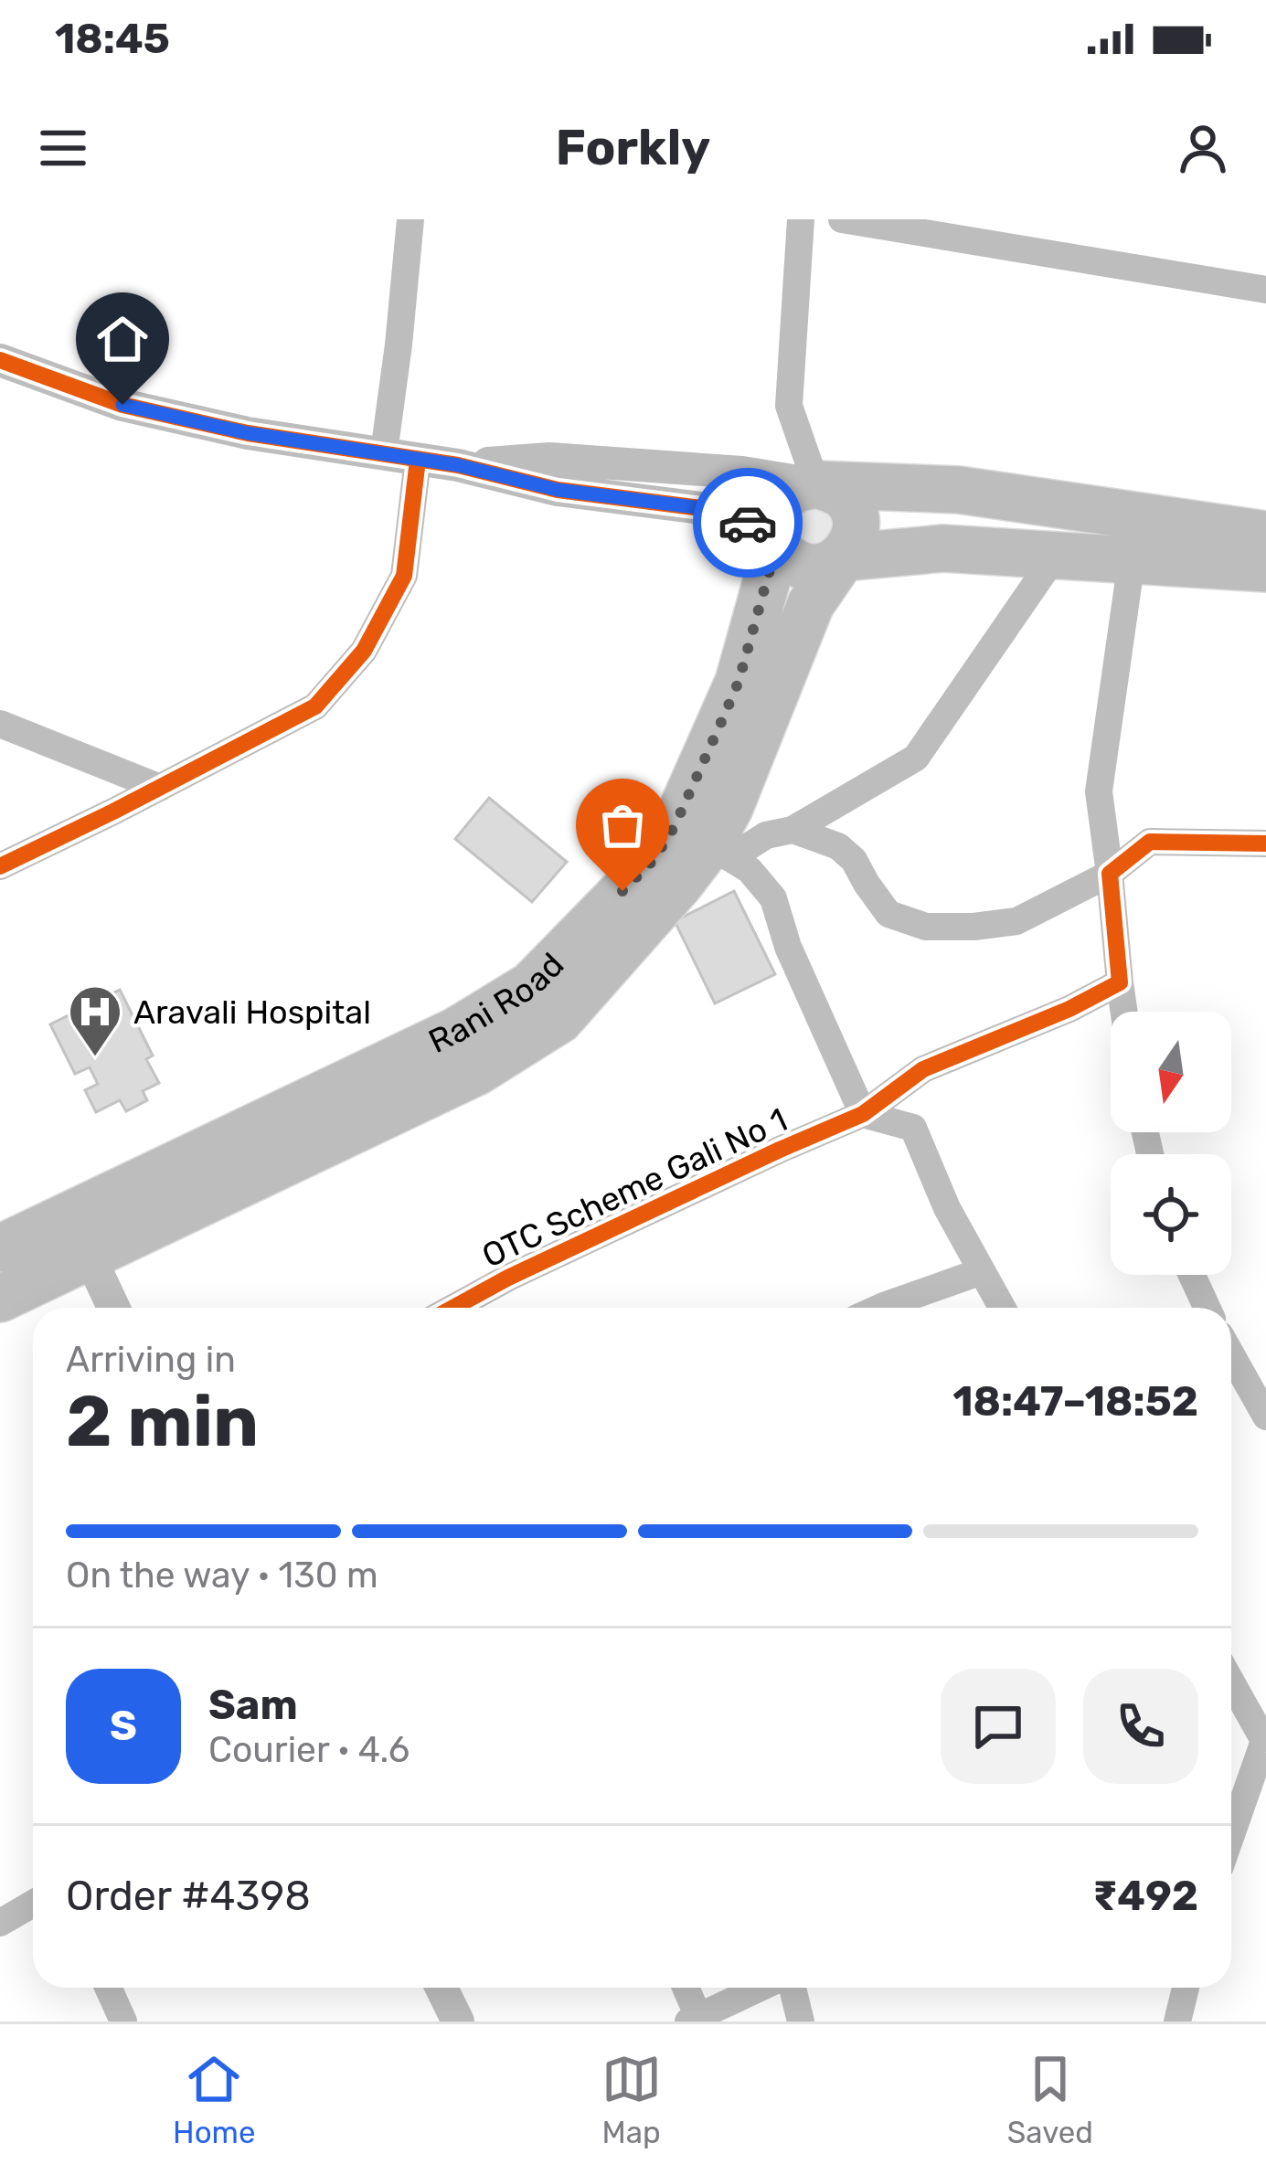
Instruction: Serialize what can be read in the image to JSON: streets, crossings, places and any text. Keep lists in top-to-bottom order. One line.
{"streets":{"highway":["Rani Road"],"street":["OTC Scheme Gali No 1"]},"places":{"hospital":["Aravali Hospital"]},"north":"bottom","page":{"status":"18:45","header":"Forkly","heading":["2 min","Arriving in","18:47–18:52"],"panel":["Sam","Courier · 4.6","Order #4398","₹492"],"bar":"On the way · 130 m","round":"S","tabs":["Home","Map","Saved"]}}
